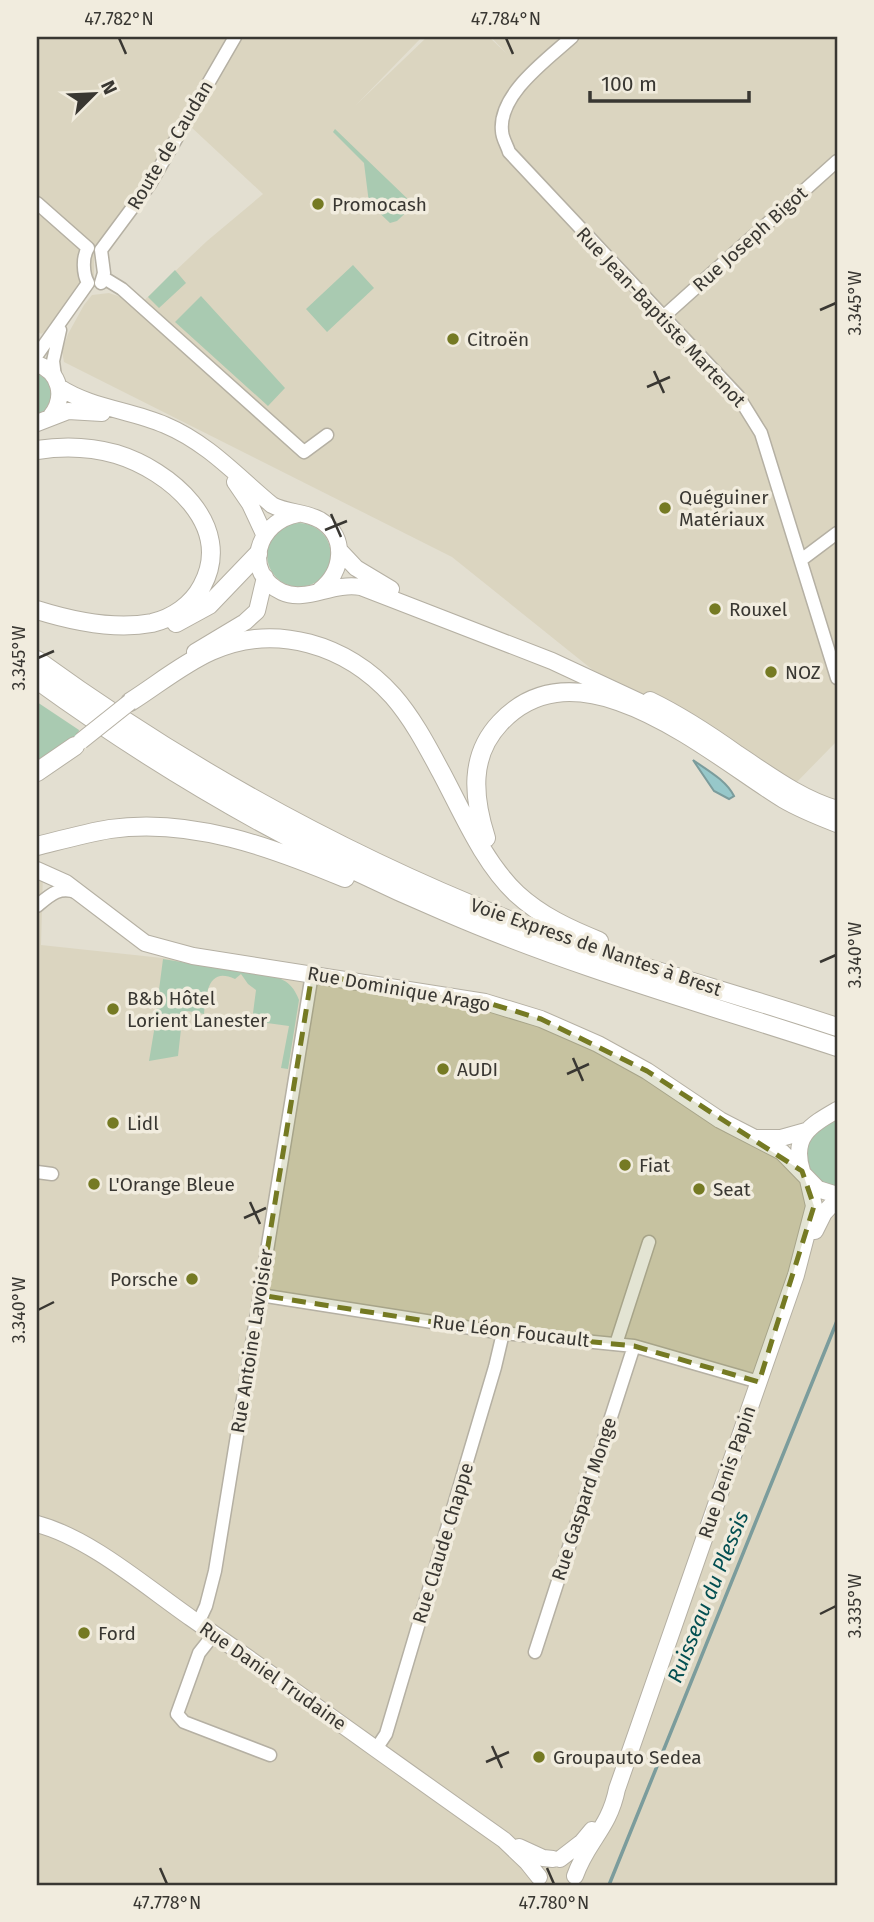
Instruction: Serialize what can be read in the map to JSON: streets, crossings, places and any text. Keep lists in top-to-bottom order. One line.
{"streets":{"highway":["Voie Express de Nantes à Brest"],"main road":["Rue Dominique Arago","Rue Denis Papin","Rue Daniel Trudaine"],"street":["Route de Caudan","Rue Joseph Bigot","Rue Jean-Baptiste Martenot","Rue Léon Foucault","Rue Antoine Lavoisier","Rue Gaspard Monge","Rue Claude Chappe"]},"crossings":[["Rue Joseph Bigot","Rue Jean-Baptiste Martenot"],["Rue Dominique Arago","Rue Antoine Lavoisier"],["Rue Dominique Arago","Rue Denis Papin"],["Rue Léon Foucault","Rue Antoine Lavoisier"],["Rue Léon Foucault","Rue Denis Papin"],["Rue Léon Foucault","Rue Gaspard Monge"],["Rue Léon Foucault","Rue Claude Chappe"],["Rue Antoine Lavoisier","Rue Daniel Trudaine"],["Rue Denis Papin","Rue Daniel Trudaine"],["Rue Claude Chappe","Rue Daniel Trudaine"]],"water":["Ruisseau du Plessis"],"places":["Promocash","Citroën","Quéguiner Matériaux","Rouxel","NOZ","B&b Hôtel Lorient Lanester","AUDI","Lidl","Fiat","L'Orange Bleue","Seat","Porsche","Ford","Groupauto Sedea"],"scale_bar":"100 m","north":"top right","coordinates":["47.782°N","47.784°N","3.345°W","3.340°W","3.335°W","47.778°N","47.780°N"]}
